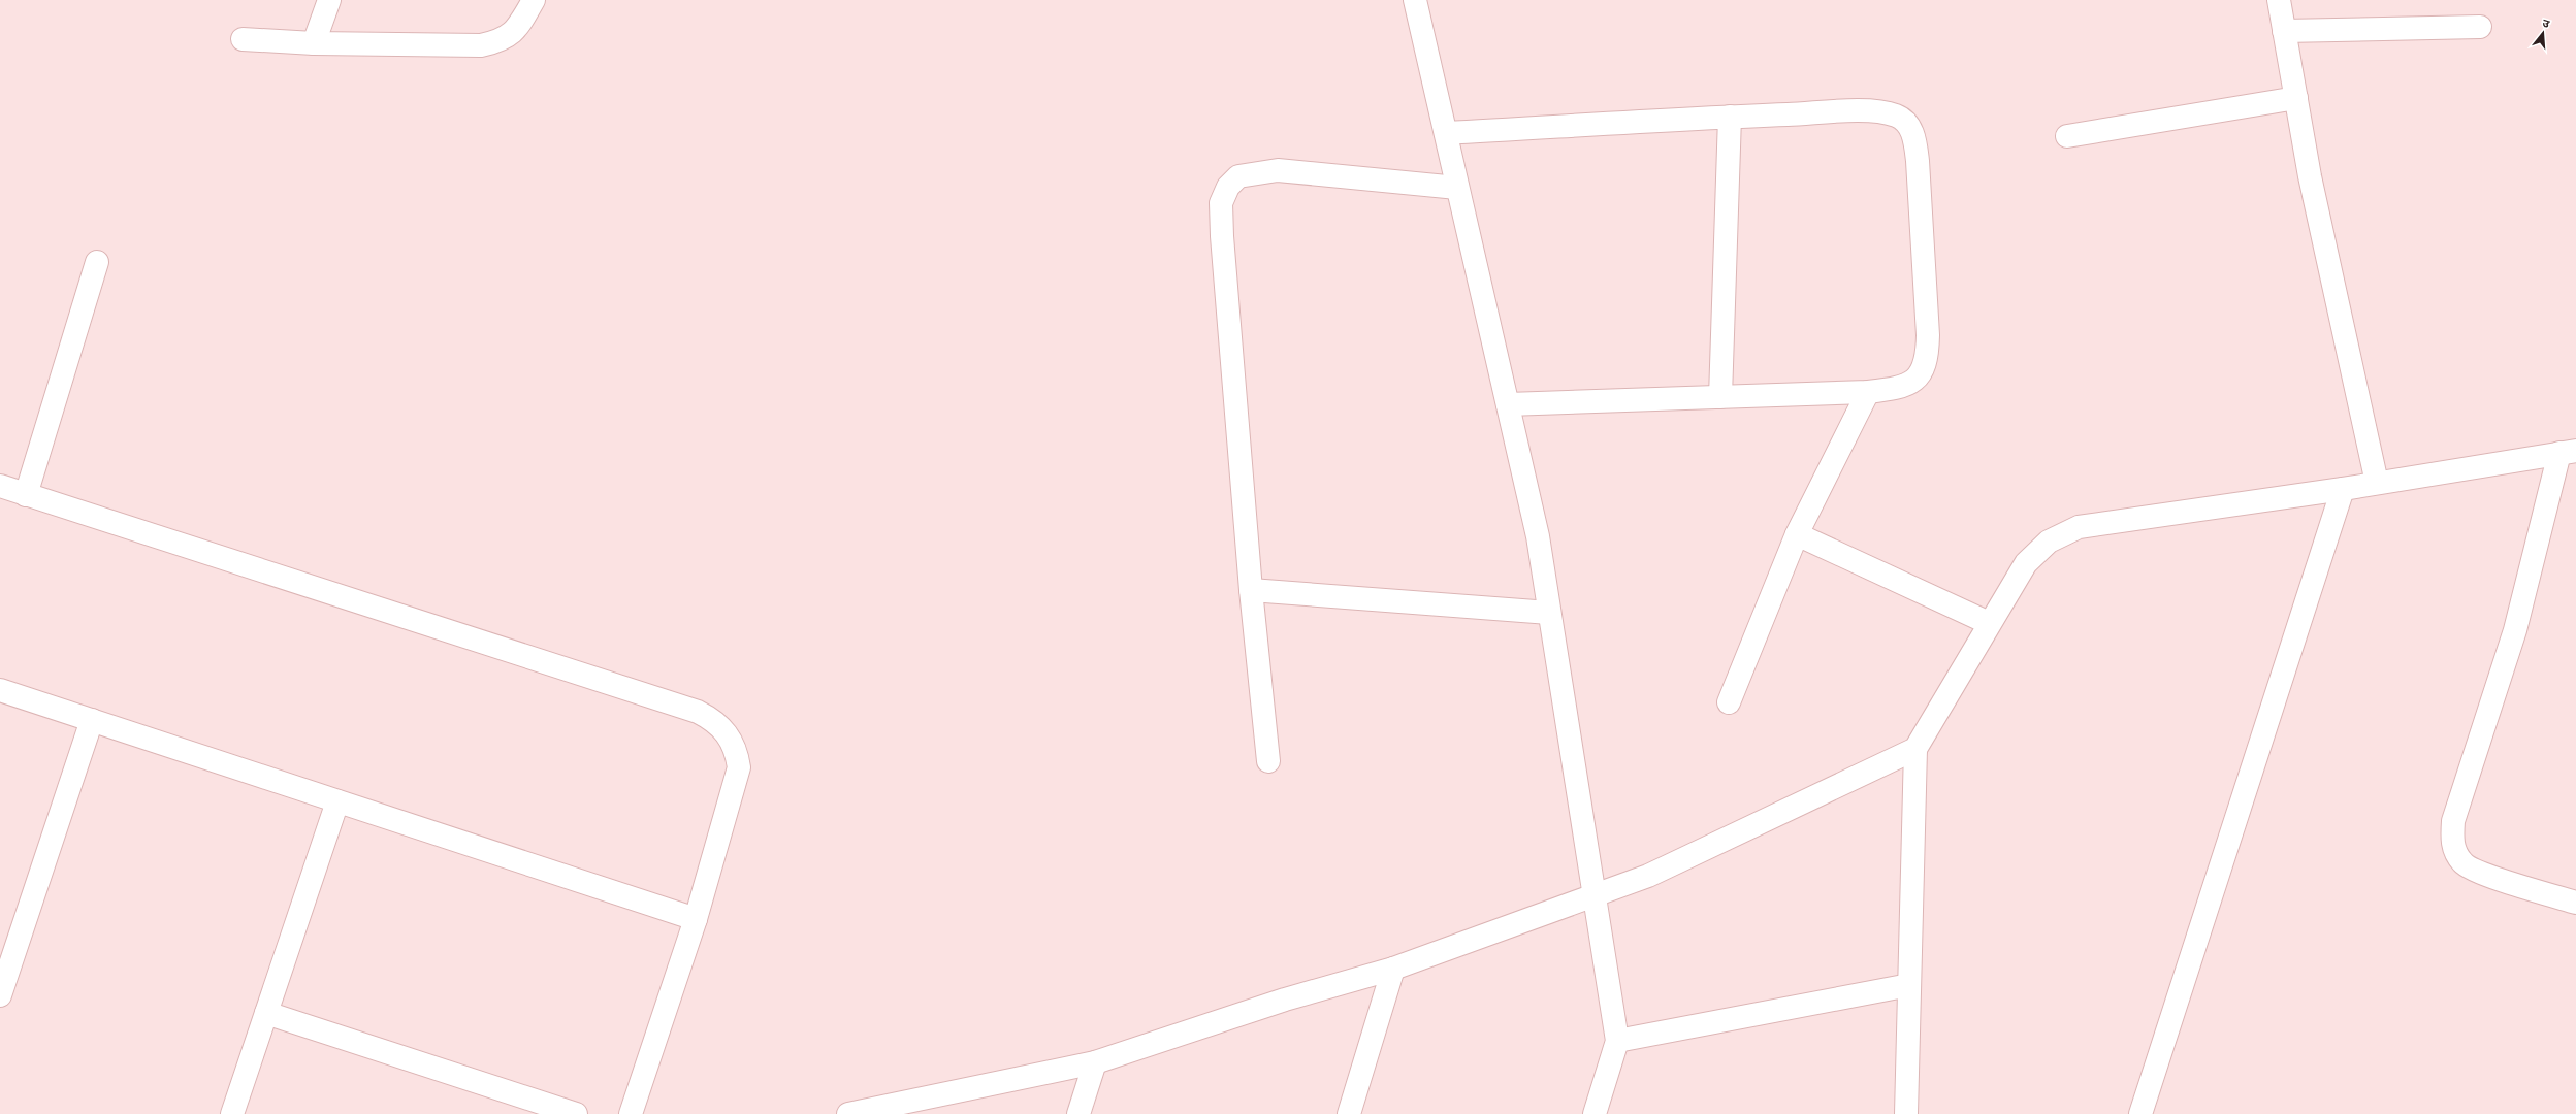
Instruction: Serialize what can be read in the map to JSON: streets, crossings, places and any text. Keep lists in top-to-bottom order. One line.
{"north":"top"}
